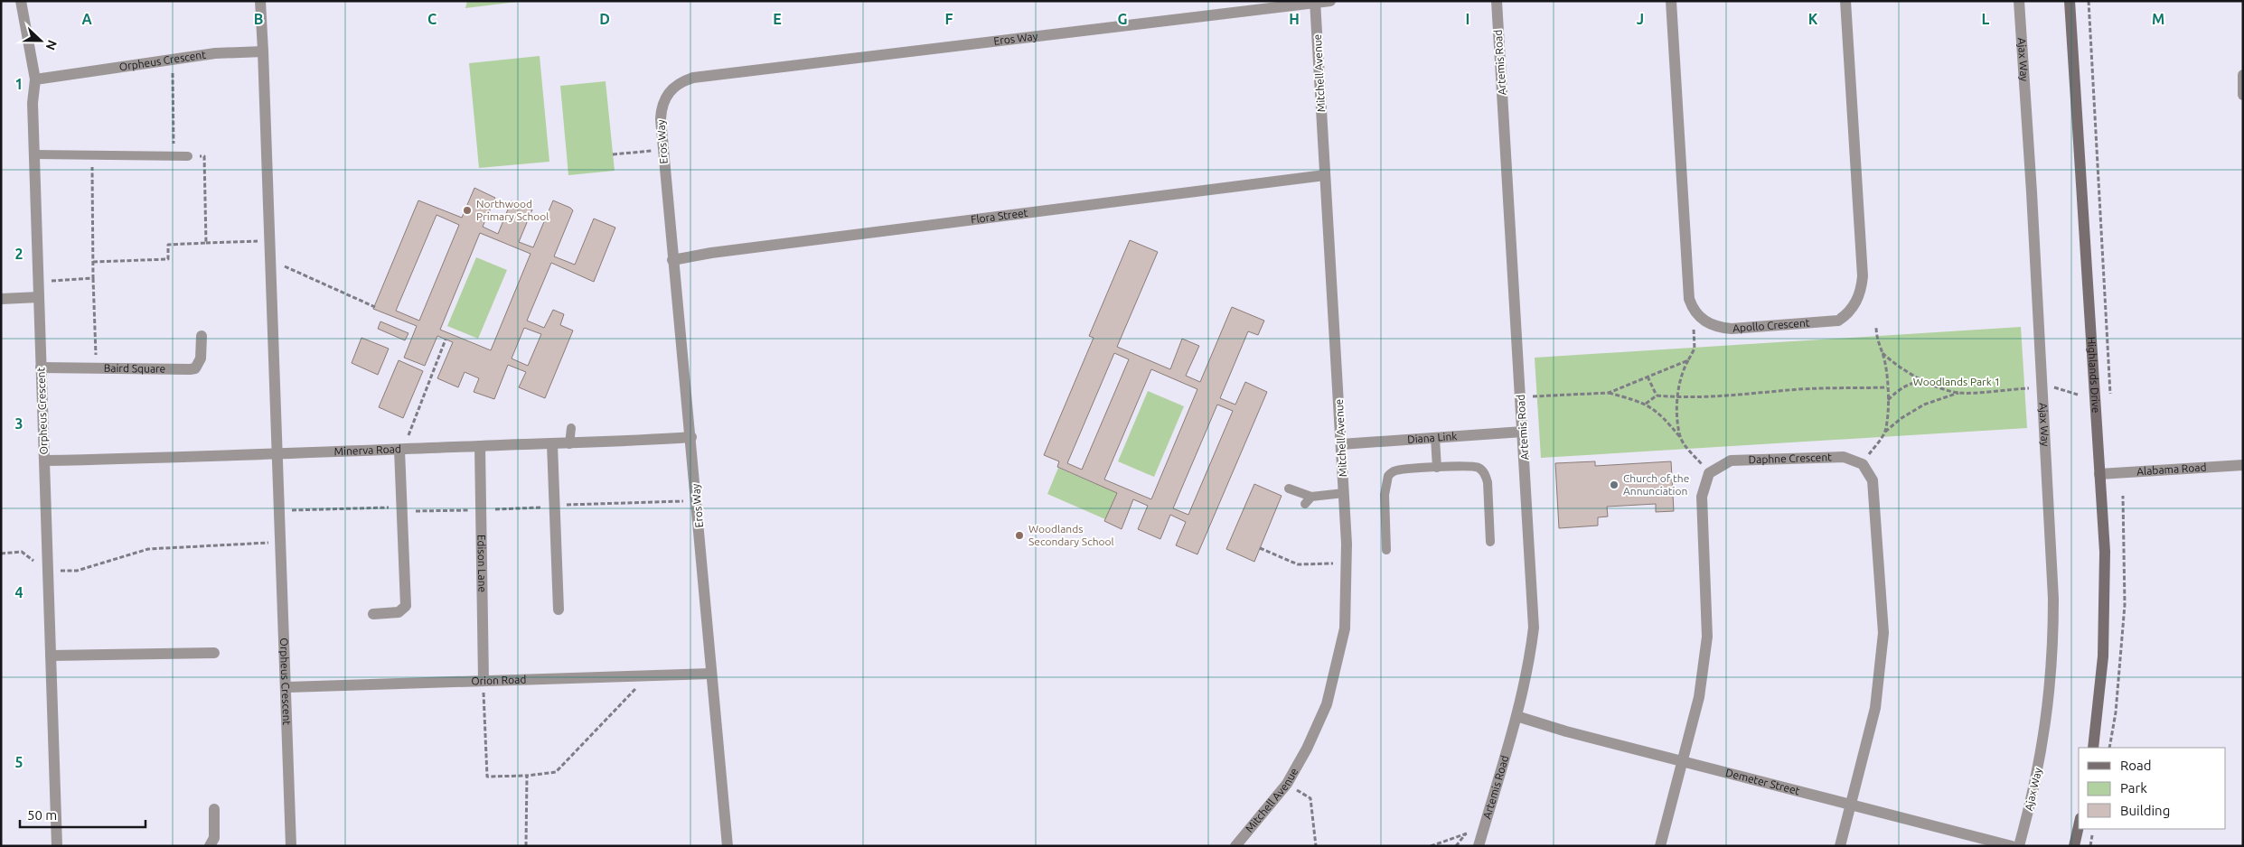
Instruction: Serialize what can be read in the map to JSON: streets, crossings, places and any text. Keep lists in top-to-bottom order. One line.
{"streets":{"main road":["Highlands Drive"],"street":["Eros Way","Ajax Way","Orpheus Crescent","Artemis Road","Mitchell Avenue","Flora Street","Apollo Crescent","Baird Square","Diana Link","Minerva Road","Daphne Crescent","Alabama Road","Edison Lane","Orion Road","Demeter Street"]},"crossings":[["Eros Way","Mitchell Avenue"],["Eros Way","Flora Street"],["Eros Way","Minerva Road"],["Eros Way","Orion Road"],["Orpheus Crescent","Baird Square"],["Orpheus Crescent","Minerva Road"],["Orpheus Crescent","Orion Road"],["Artemis Road","Diana Link"],["Artemis Road","Demeter Street"],["Mitchell Avenue","Flora Street"],["Mitchell Avenue","Diana Link"],["Highlands Drive","Alabama Road"],["Minerva Road","Edison Lane"],["Daphne Crescent","Demeter Street"],["Edison Lane","Orion Road"]],"parks":["Woodlands Park 1"],"places":["Northwood Primary School","Church of the Annunciation","Woodlands Secondary School"],"legend":["Road","Park","Building"],"scale_bar":"50 m","north":"right","grid":{"columns":["A","B","C","D","E","F","G","H","I","J","K","L","M"],"rows":["1","2","3","4","5"]}}
